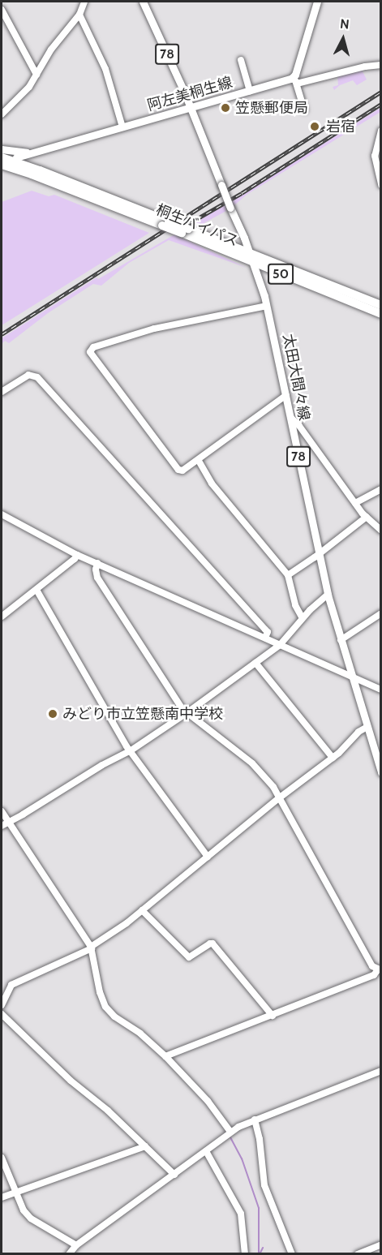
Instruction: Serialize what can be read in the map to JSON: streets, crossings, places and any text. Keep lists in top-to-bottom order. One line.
{"streets":{"highway":["桐生バイパス","50"],"main road":["78","阿左美桐生線","太田大間々線"]},"crossings":[["阿左美桐生線","太田大間々線"],["桐生バイパス","太田大間々線"]],"places":["笠懸郵便局","岩宿","みどり市立笠懸南中学校"],"north":"top"}
